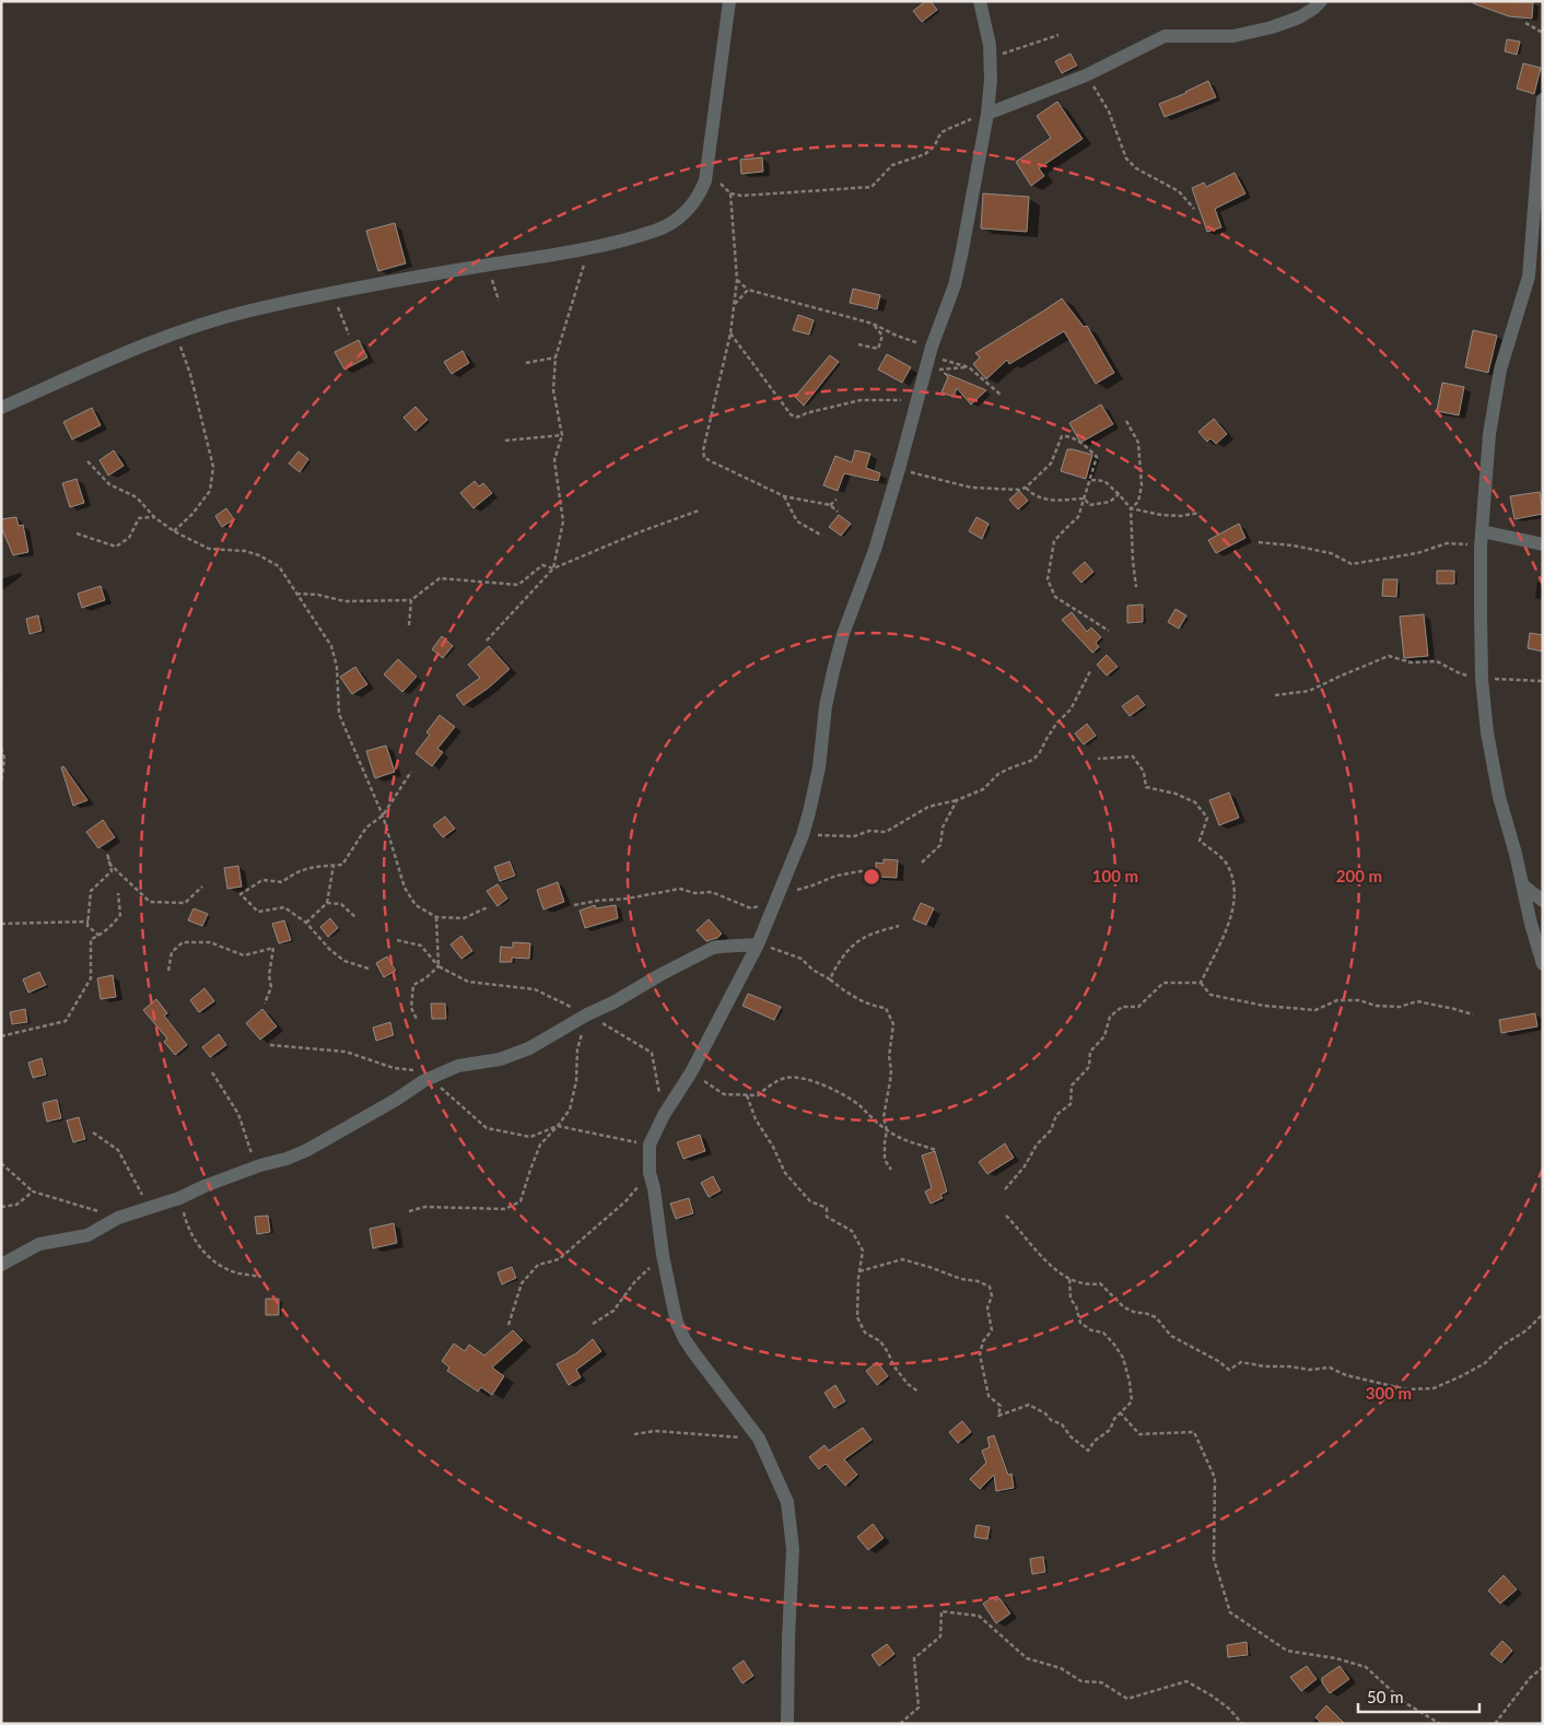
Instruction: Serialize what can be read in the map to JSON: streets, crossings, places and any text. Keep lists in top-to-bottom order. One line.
{"scale_bar":"50 m","rings":["100 m","200 m","300 m"]}
